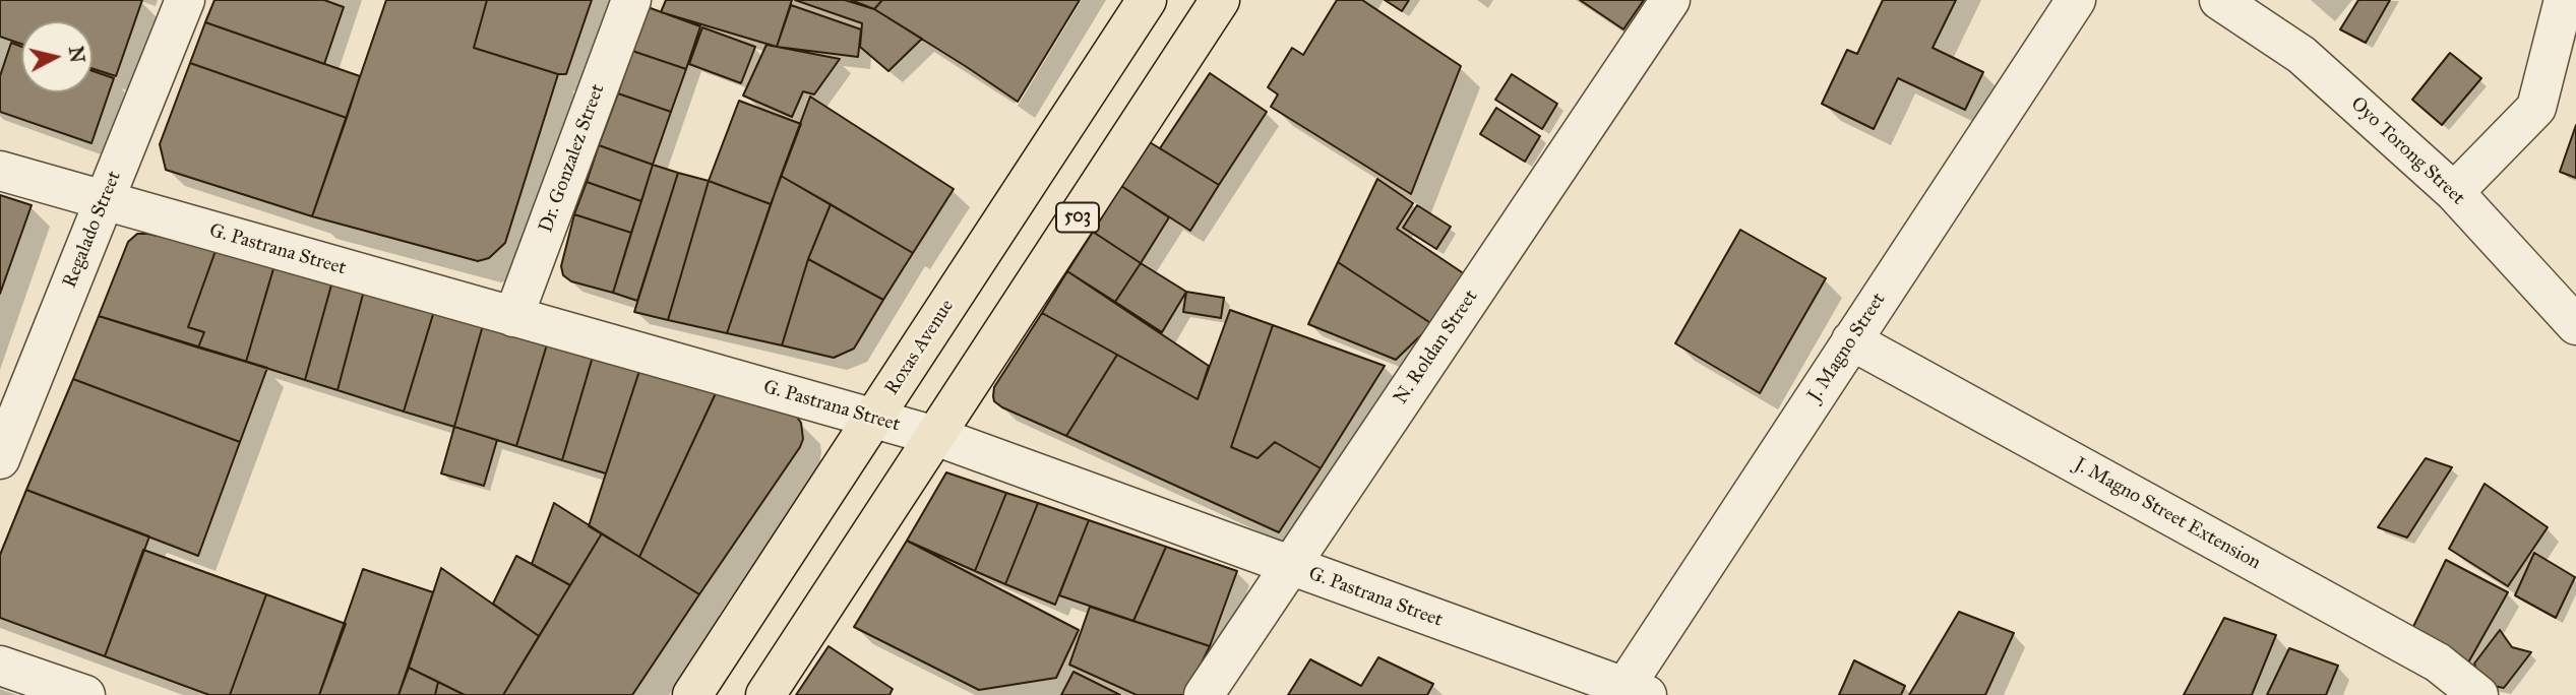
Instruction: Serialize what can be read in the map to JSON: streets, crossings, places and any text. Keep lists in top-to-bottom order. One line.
{"streets":{"main road":["503","Roxas Avenue"],"street":["Oyo Torong Street","Dr. Gonzalez Street","Regalado Street","G. Pastrana Street","N. Roldan Street","J. Magno Street","J. Magno Street Extension"]},"crossings":[["Dr. Gonzalez Street","G. Pastrana Street"],["503","G. Pastrana Street"],["Regalado Street","G. Pastrana Street"],["G. Pastrana Street","Roxas Avenue"],["G. Pastrana Street","N. Roldan Street"],["G. Pastrana Street","J. Magno Street"],["J. Magno Street","J. Magno Street Extension"]],"north":"right"}
